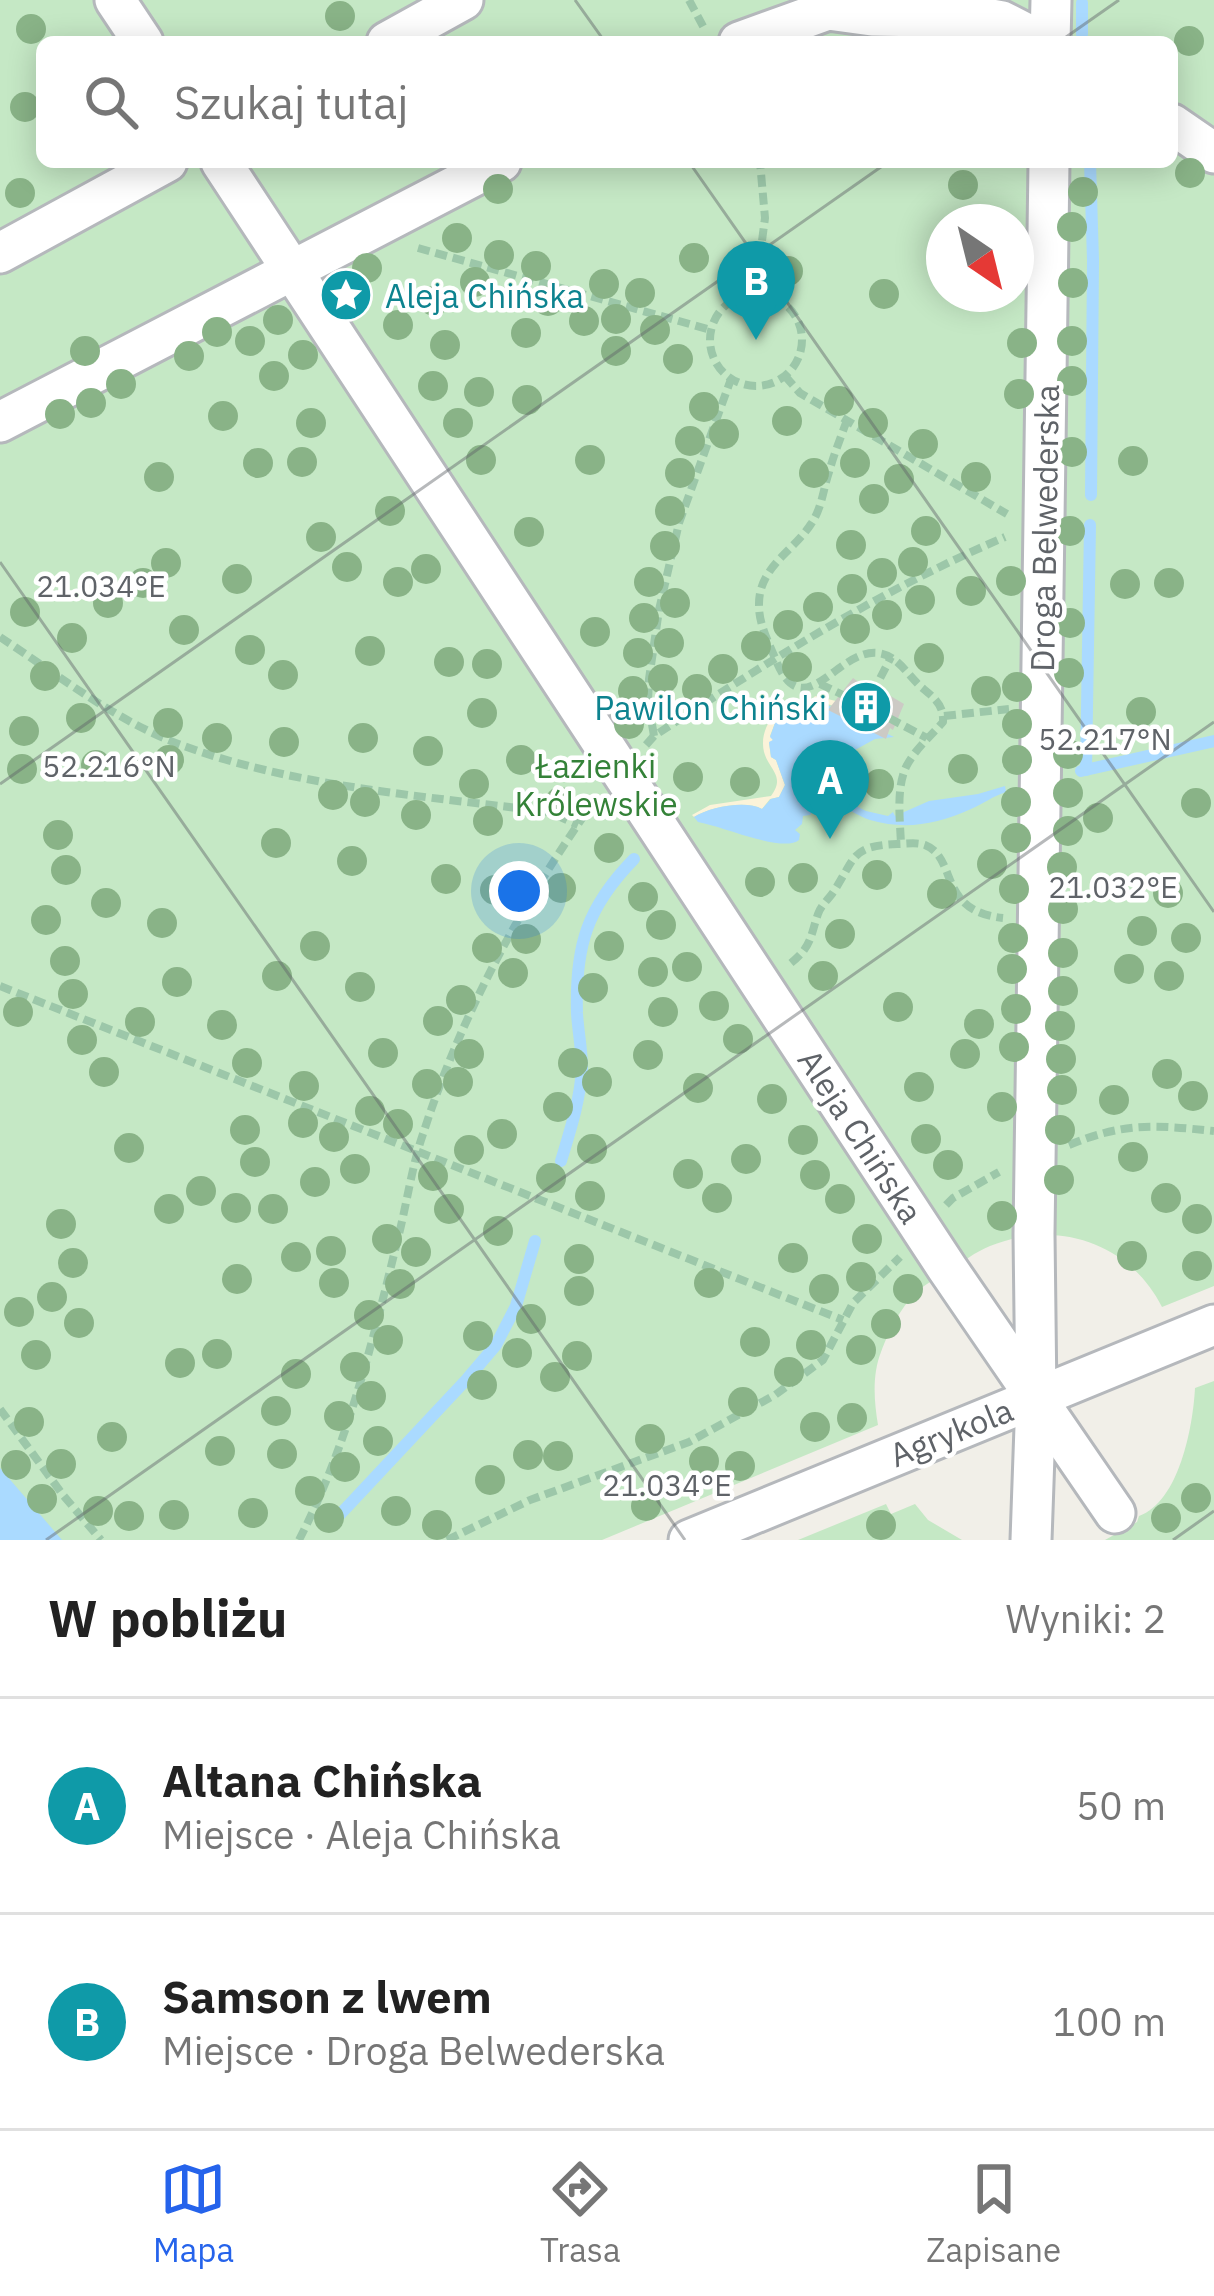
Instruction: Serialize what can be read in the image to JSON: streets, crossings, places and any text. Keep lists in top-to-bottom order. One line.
{"streets":{"street":["Droga Belwederska","Aleja Chińska","Agrykola"]},"crossings":[["Droga Belwederska","Aleja Chińska"],["Droga Belwederska","Agrykola"],["Aleja Chińska","Agrykola"]],"parks":["Łazienki Królewskie"],"places":{"place":["Aleja Chińska"],"building":["Pawilon Chiński"]},"north":"bottom right","page":{"search":"Szukaj tutaj","pins":["B","A"],"heading":["W pobliżu","Wyniki: 2"],"list":[{"mark":"A","name":"Altana Chińska","note":"Miejsce · Aleja Chińska","value":"50 m"},{"mark":"B","name":"Samson z lwem","note":"Miejsce · Droga Belwederska","value":"100 m"}],"nav":["Mapa","Trasa","Zapisane"]},"coordinates":["21.034°E","52.217°N","52.216°N","21.032°E"]}
